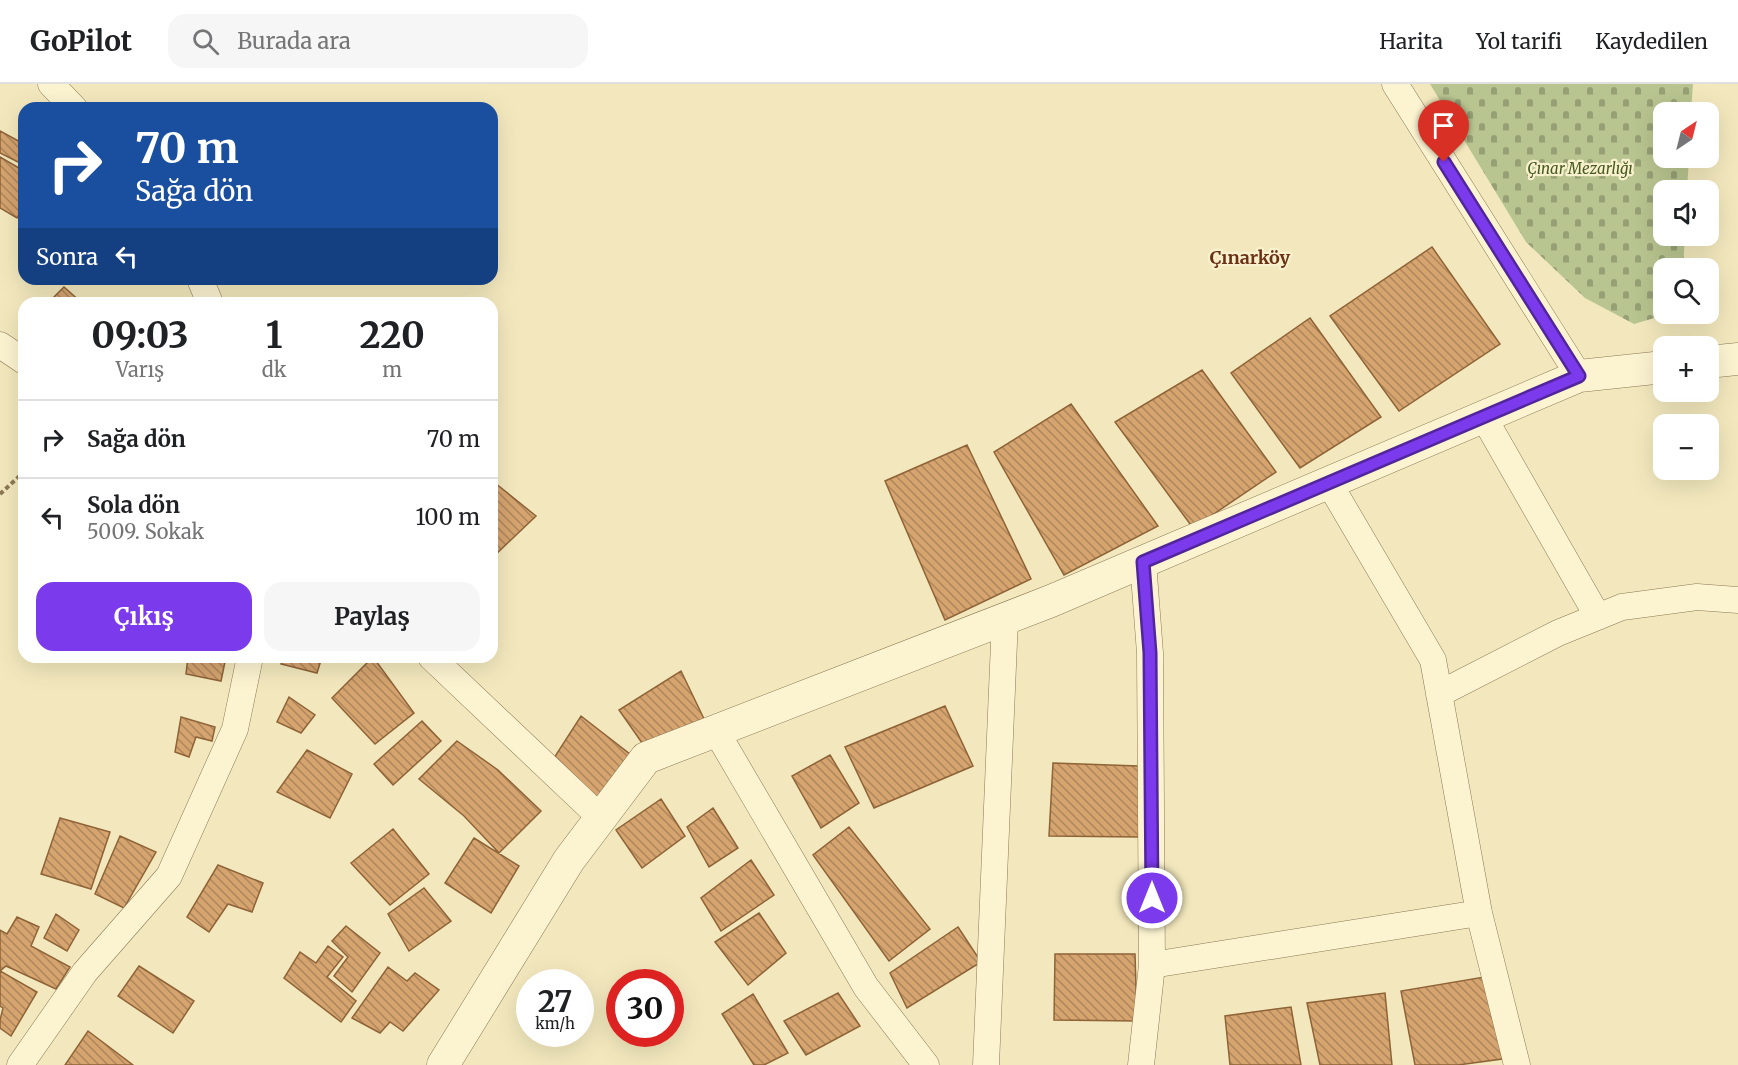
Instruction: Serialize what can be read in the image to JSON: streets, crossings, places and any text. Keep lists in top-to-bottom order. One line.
{"districts":["Çınarköy"],"parks":["Çınar Mezarlığı"],"north":"top right","page":{"header":"GoPilot","search":"Burada ara","nav":["Harita","Yol tarifi","Kaydedilen"],"map_buttons":["+","−"],"turn":["70 m","Sağa dön"],"then":"Sonra","eta":["09:03","Varış","1","dk","220","m"],"list":[{"name":"Sağa dön","value":"70 m"},{"name":"Sola dön","note":"5009. Sokak","value":"100 m"}],"buttons":["Çıkış","Paylaş"],"speed":"27 km/h","limit":"30"}}
